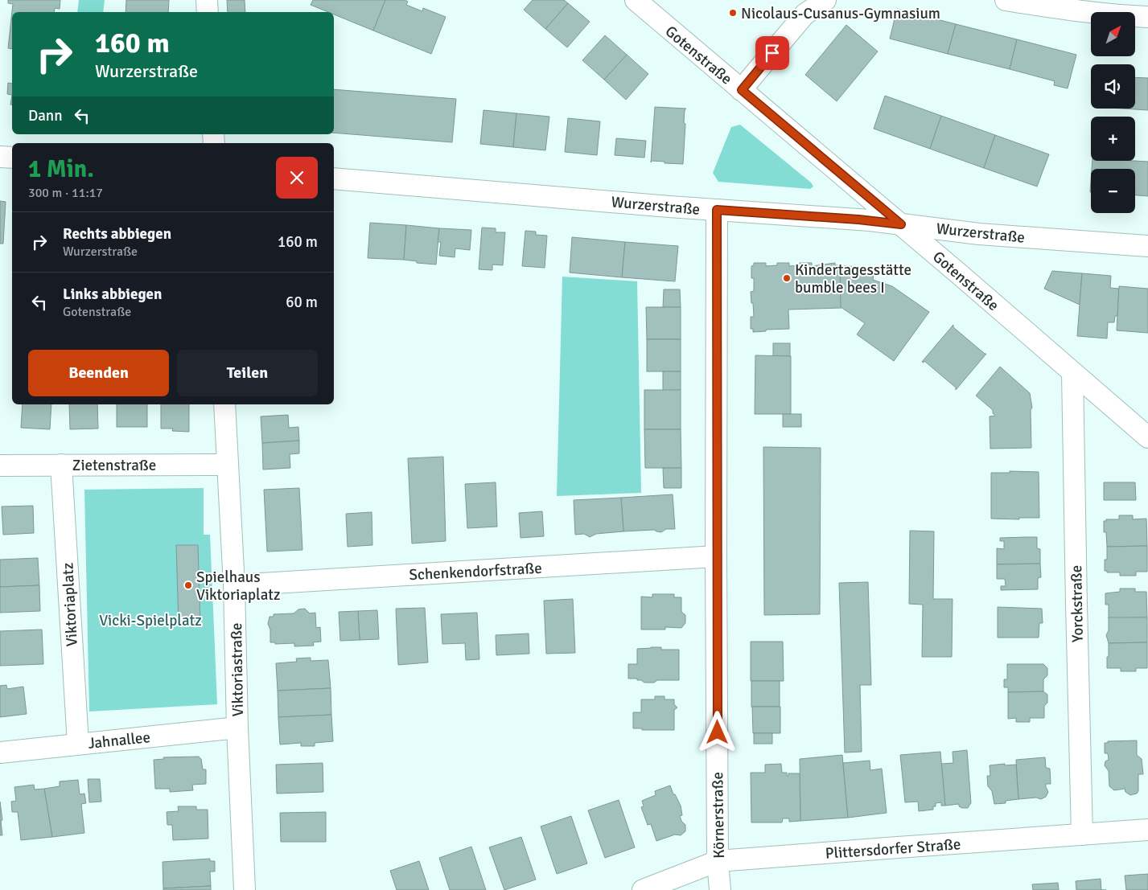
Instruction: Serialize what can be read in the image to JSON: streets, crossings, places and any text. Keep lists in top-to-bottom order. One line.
{"streets":{"street":["Gotenstraße","Wurzerstraße","Zietenstraße","Schenkendorfstraße","Yorckstraße","Viktoriaplatz","Viktoriastraße","Jahnallee","Körnerstraße","Plittersdorfer Straße"]},"crossings":[["Gotenstraße","Wurzerstraße"],["Gotenstraße","Yorckstraße"],["Wurzerstraße","Körnerstraße"],["Zietenstraße","Viktoriaplatz"],["Zietenstraße","Viktoriastraße"],["Schenkendorfstraße","Viktoriastraße"],["Schenkendorfstraße","Körnerstraße"],["Yorckstraße","Plittersdorfer Straße"],["Viktoriaplatz","Jahnallee"],["Viktoriastraße","Jahnallee"],["Körnerstraße","Plittersdorfer Straße"]],"parks":["Vicki-Spielplatz"],"places":["Nicolaus-Cusanus-Gymnasium","Kindertagesstätte bumble bees I","Spielhaus Viktoriaplatz"],"north":"top right","page":{"map_buttons":["+","−"],"turn":["160 m","Wurzerstraße"],"then":"Dann","heading":["1 Min.","300 m · 11:17"],"list":[{"name":"Rechts abbiegen","note":"Wurzerstraße","value":"160 m"},{"name":"Links abbiegen","note":"Gotenstraße","value":"60 m"}],"buttons":["Beenden","Teilen"]}}
